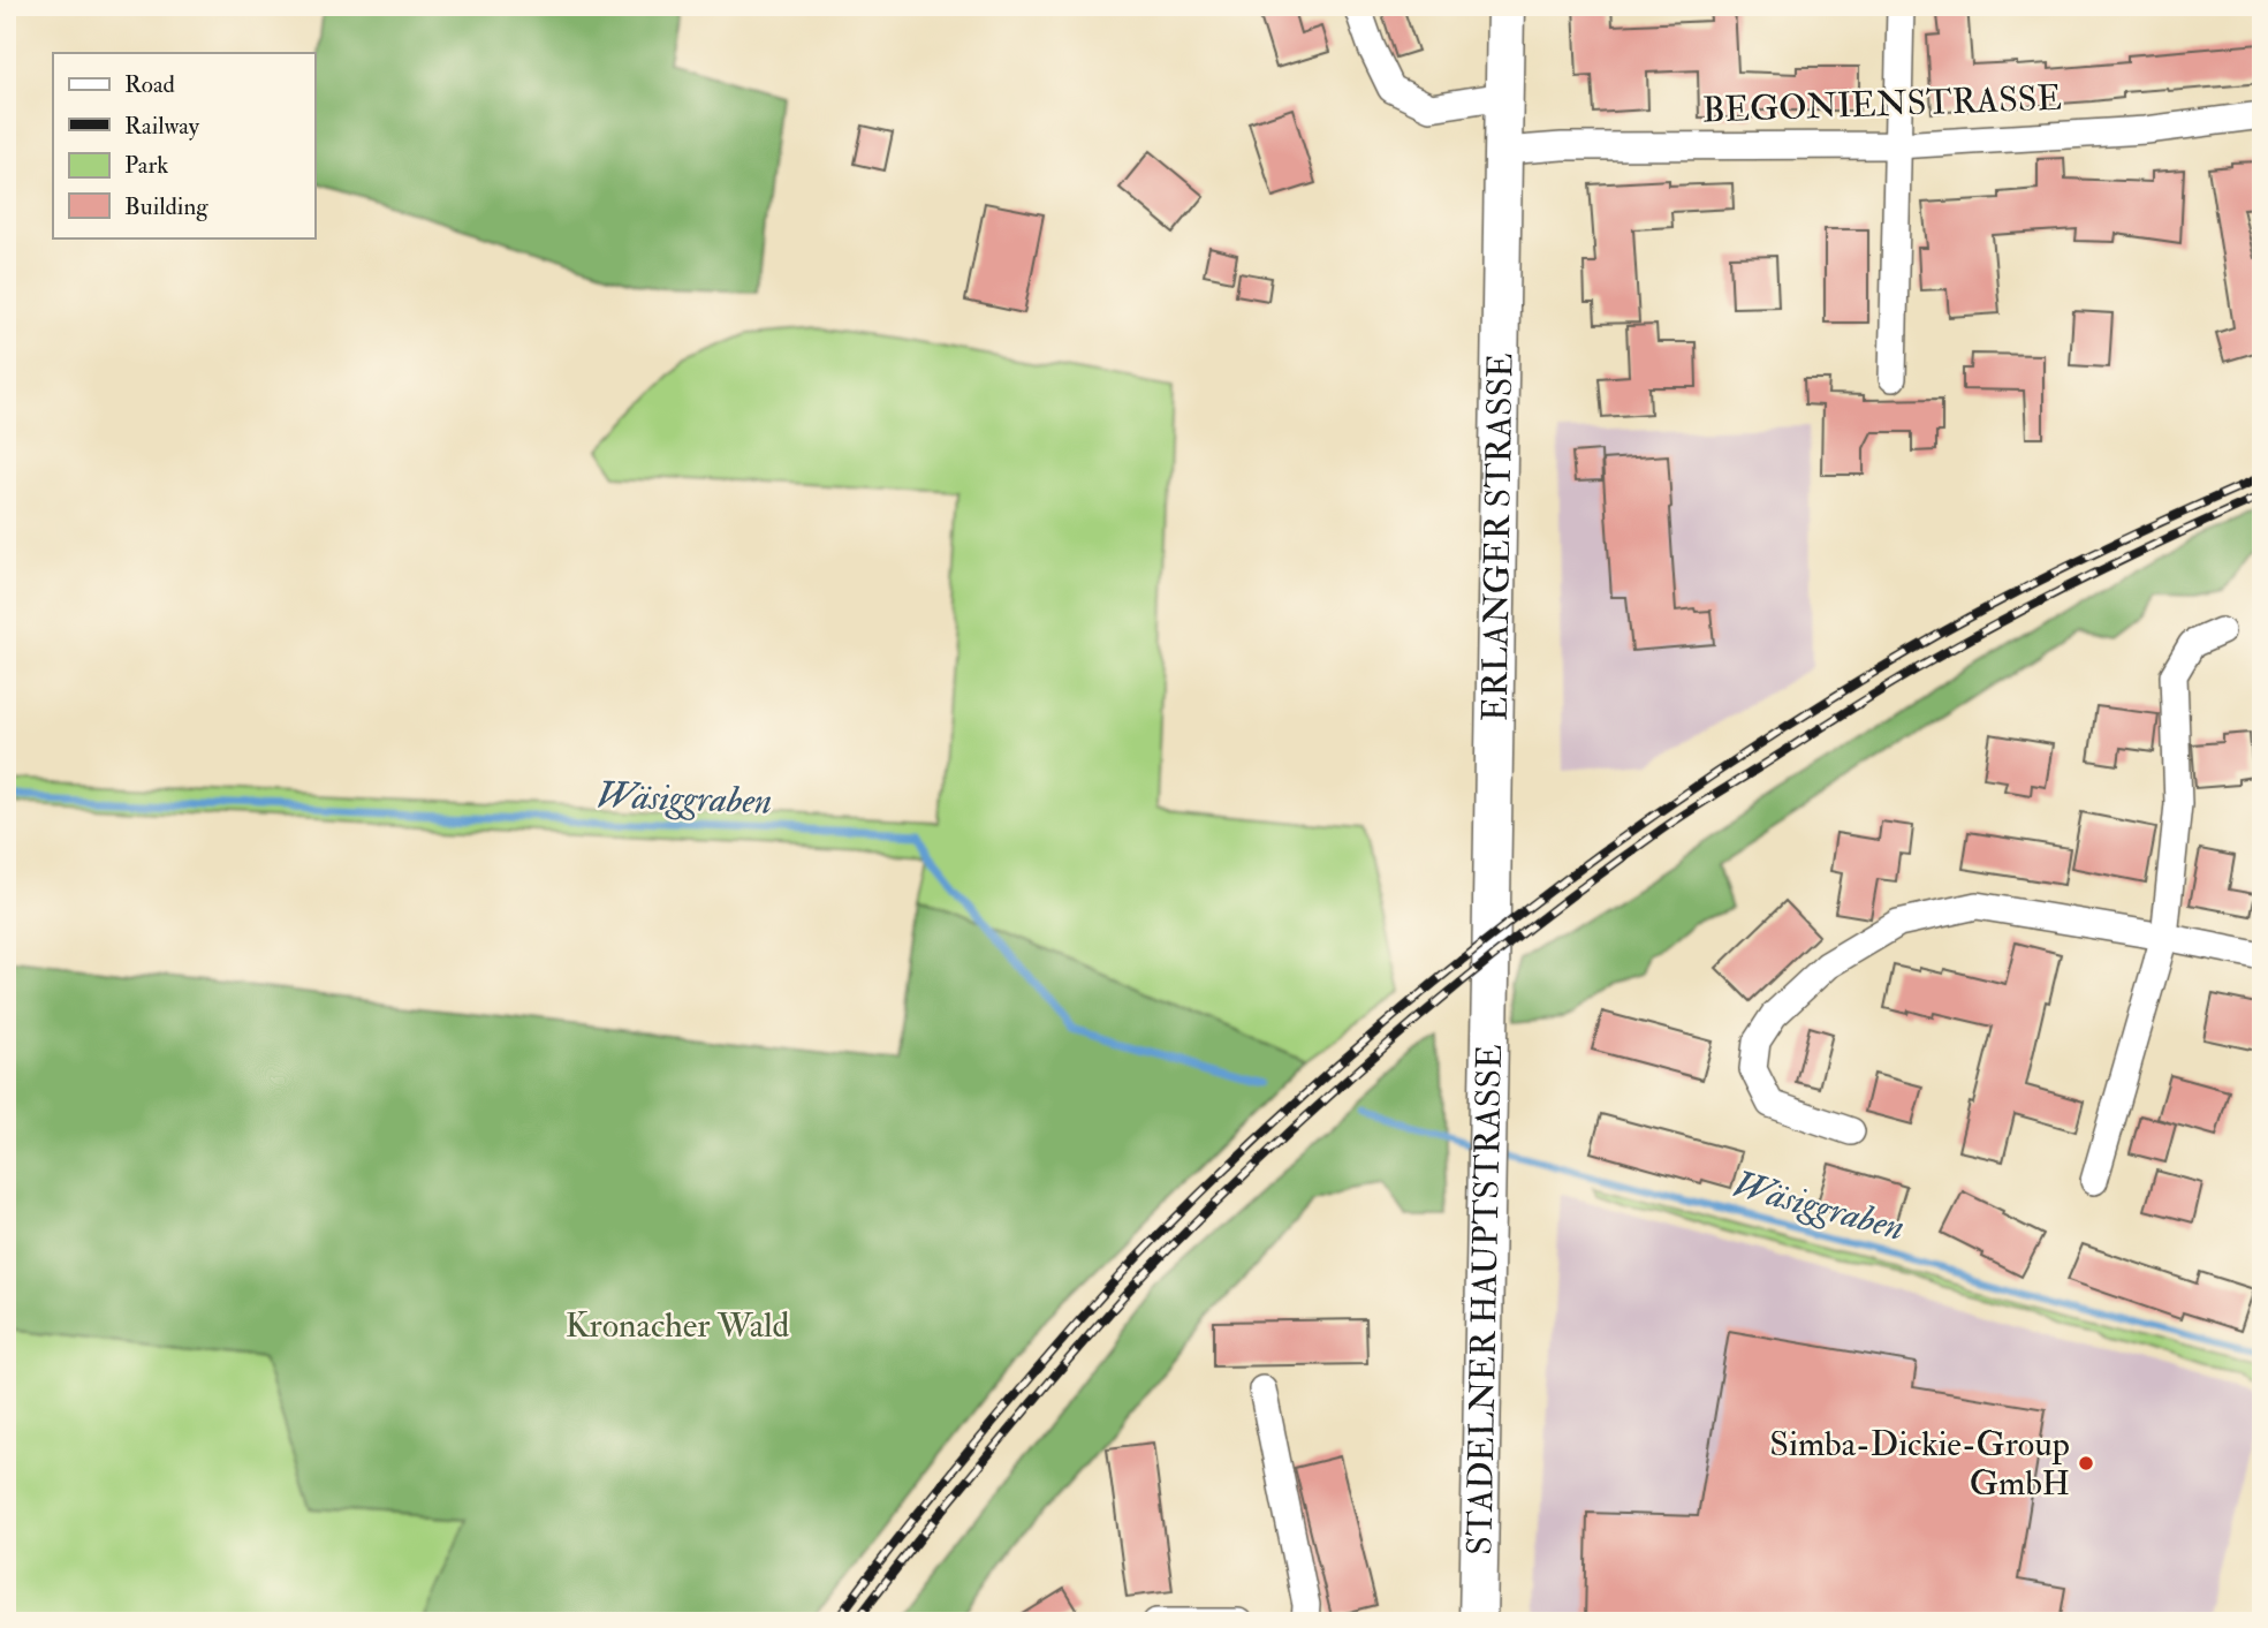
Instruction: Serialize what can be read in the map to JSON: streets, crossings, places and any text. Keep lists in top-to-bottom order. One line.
{"streets":{"main road":["ERLANGER STRASSE","STADELNER HAUPTSTRASSE"],"street":["BEGONIENSTRASSE"]},"crossings":[["BEGONIENSTRASSE","ERLANGER STRASSE"],["ERLANGER STRASSE","STADELNER HAUPTSTRASSE"]],"water":["Wäsiggraben"],"parks":["Kronacher Wald"],"places":["Simba-Dickie-Group GmbH"],"legend":["Road","Railway","Park","Building"]}
